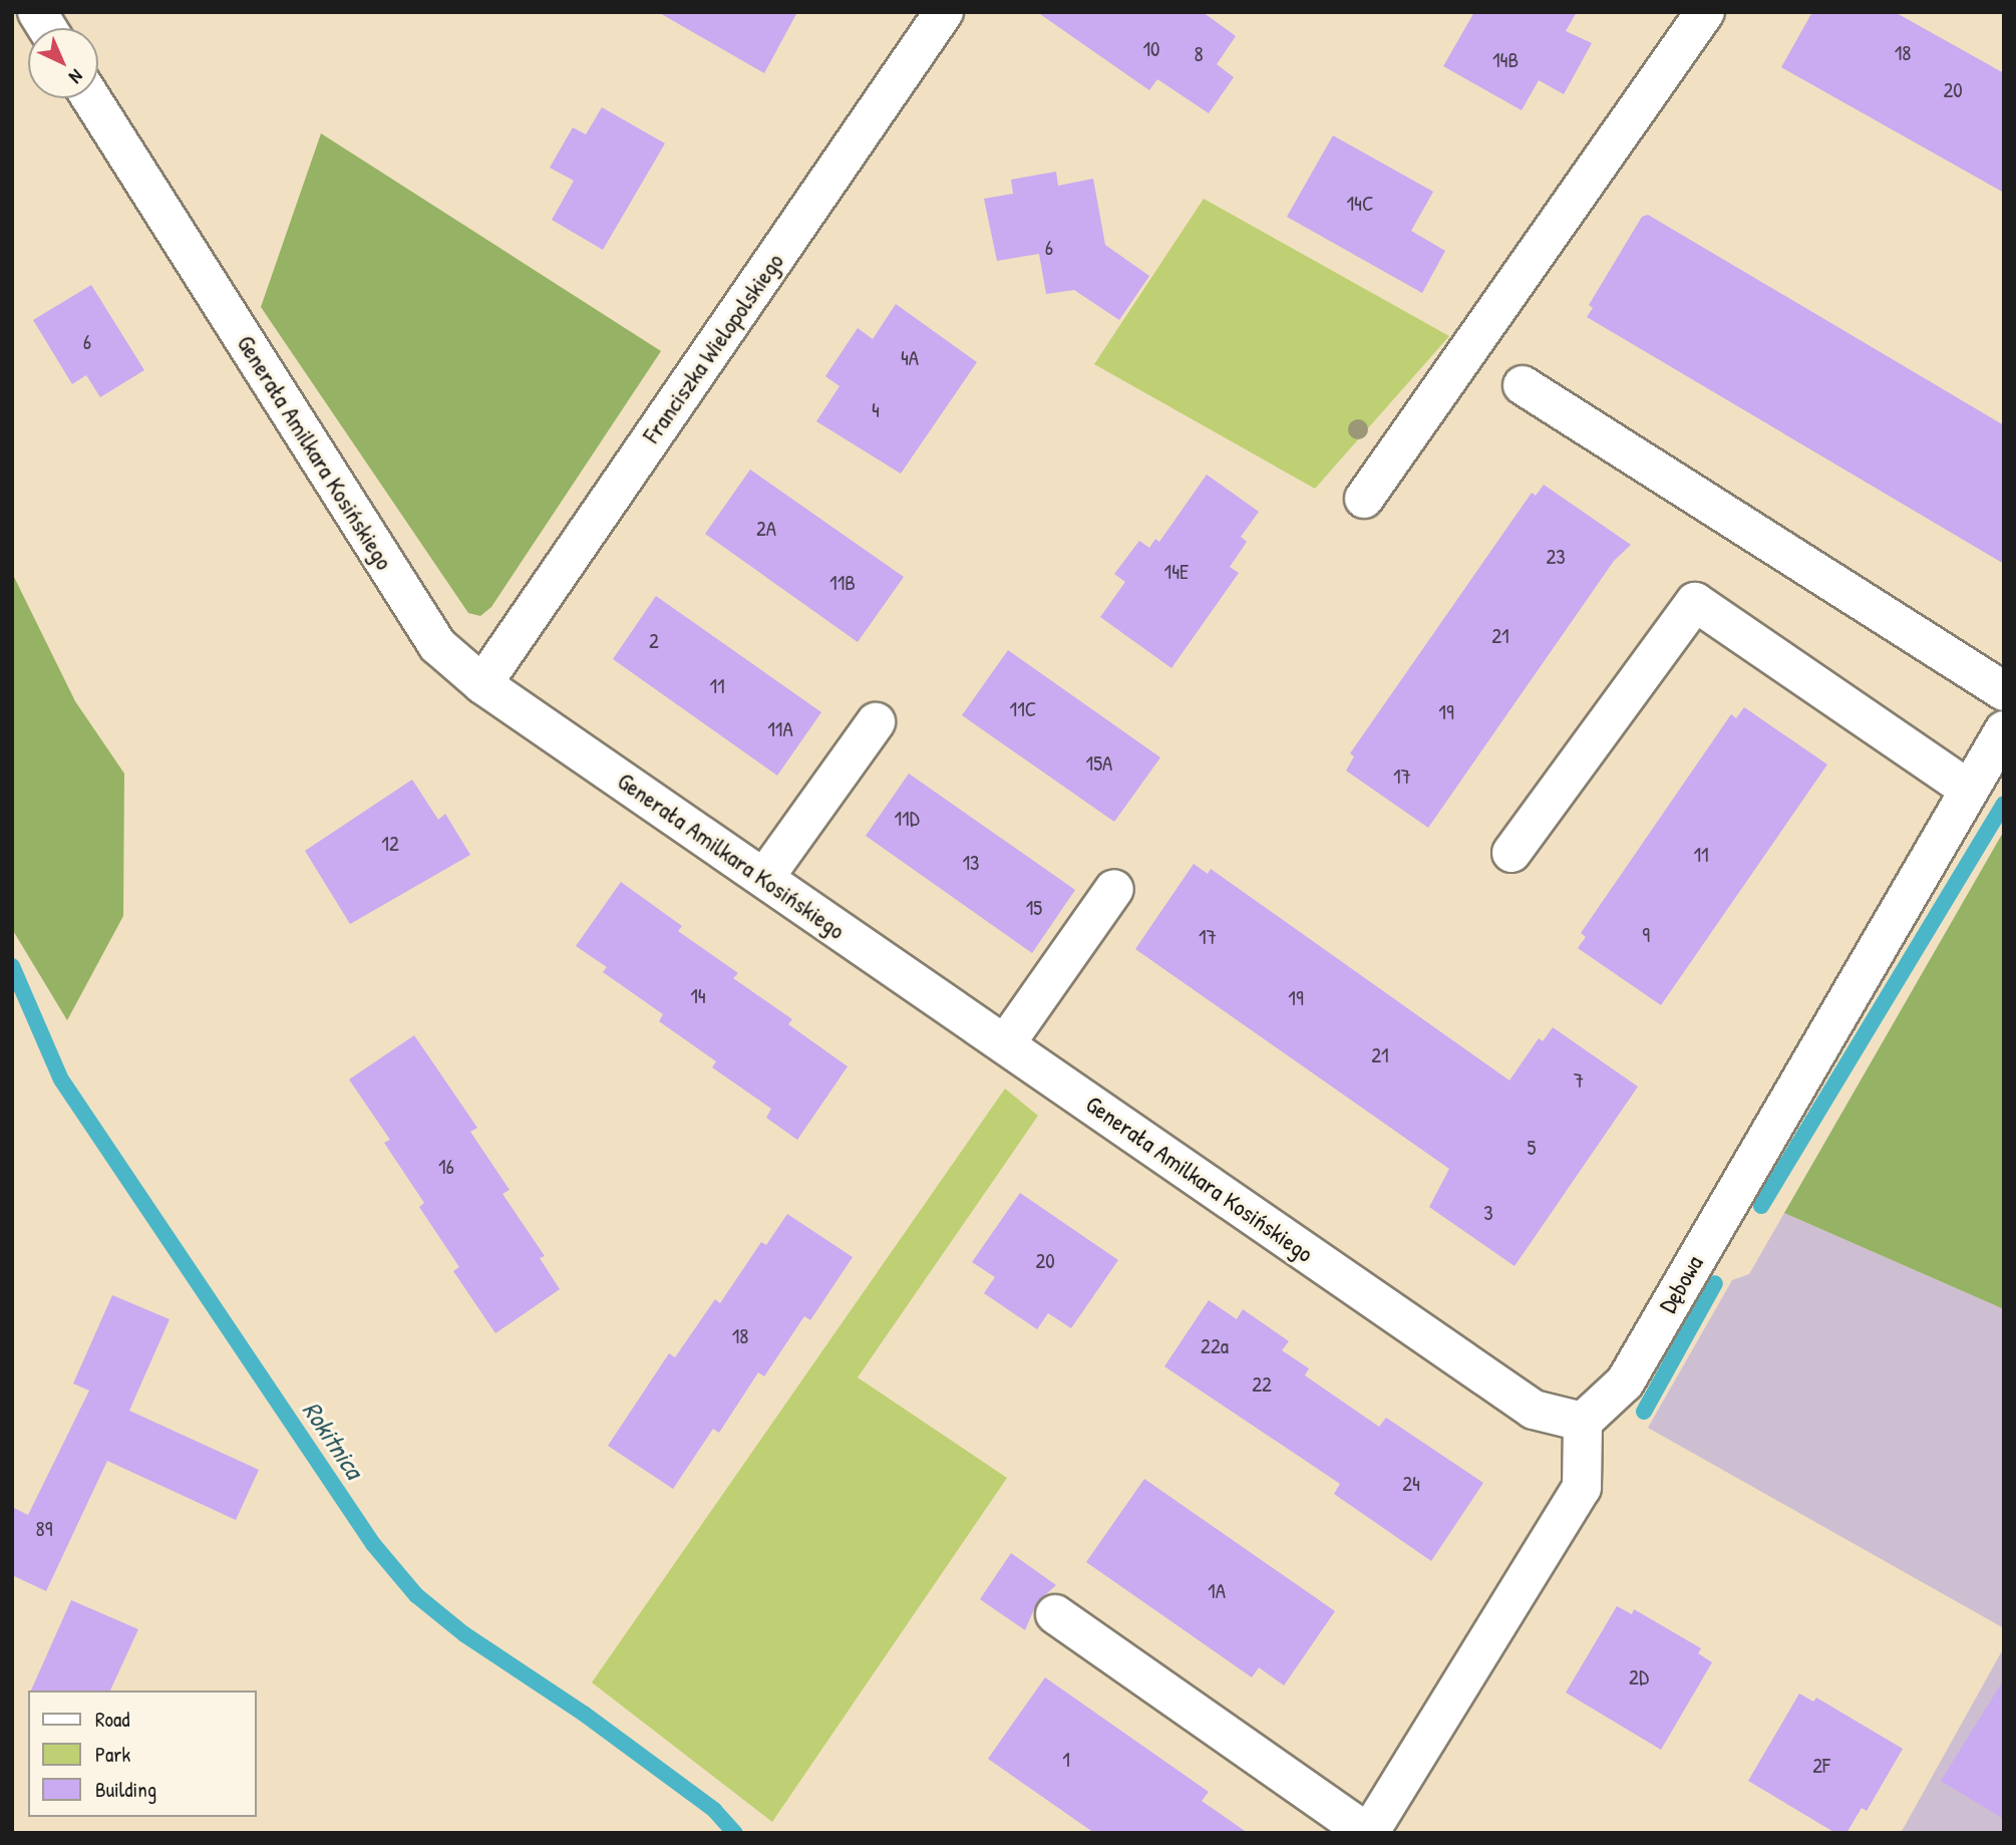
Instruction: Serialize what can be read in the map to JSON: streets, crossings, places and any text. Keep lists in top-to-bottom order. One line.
{"streets":{"street":["Franciszka Wielopolskiego","Generała Amilkara Kosińskiego","Dębowa"]},"crossings":[["Franciszka Wielopolskiego","Generała Amilkara Kosińskiego"],["Generała Amilkara Kosińskiego","Dębowa"]],"water":["Rokitnica"],"house_numbers":["10","18","8","14B","20","14C","6","6","4A","4","2A","23","14E","11B","21","2","11","11C","19","11A","15A","17","11D","12","11","13","15","9","17","14","19","21","7","5","16","3","20","18","22a","22","24","89","1A","2D","1","2F"],"legend":["Road","Park","Building"],"north":"bottom right"}
